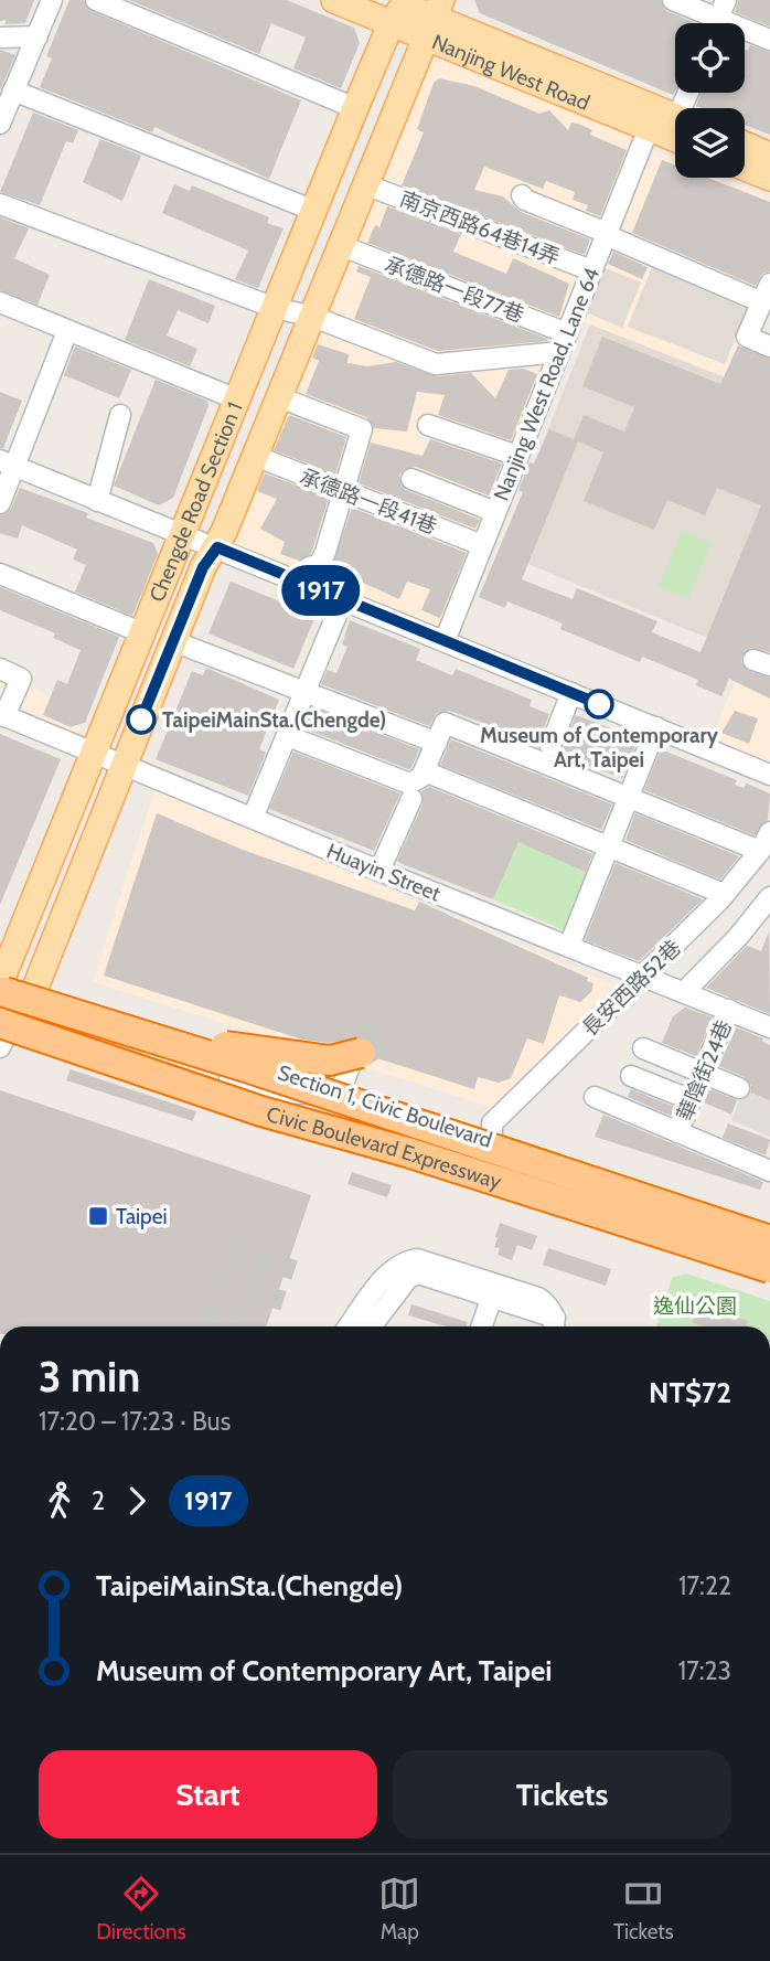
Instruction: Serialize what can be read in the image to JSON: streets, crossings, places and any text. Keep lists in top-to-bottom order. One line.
{"streets":{"highway":["Civic Boulevard Expressway"],"main road":["Nanjing West Road","Chengde Road Section 1"],"street":["南京西路64巷14弄","承德路一段77巷","Nanjing West Road, Lane 64","承德路一段41巷","Huayin Street","長安西路52巷","華陰街24巷","Section 1, Civic Boulevard"]},"crossings":[["Nanjing West Road","Nanjing West Road, Lane 64"],["Nanjing West Road","Chengde Road Section 1"],["南京西路64巷14弄","Nanjing West Road, Lane 64"],["南京西路64巷14弄","Chengde Road Section 1"],["承德路一段77巷","Nanjing West Road, Lane 64"],["承德路一段77巷","Chengde Road Section 1"],["Nanjing West Road, Lane 64","承德路一段41巷"],["承德路一段41巷","Chengde Road Section 1"],["Chengde Road Section 1","Huayin Street"],["Chengde Road Section 1","Section 1, Civic Boulevard"],["Chengde Road Section 1","Civic Boulevard Expressway"],["Huayin Street","長安西路52巷"],["Huayin Street","華陰街24巷"],["長安西路52巷","Section 1, Civic Boulevard"],["Section 1, Civic Boulevard","Civic Boulevard Expressway"]],"parks":["逸仙公園"],"places":{"other":["Museum of Contemporary Art, Taipei","TaipeiMainSta.(Chengde)"],"transit":["Taipei"]},"lines":["bus line 1917"],"page":{"on_map":"1917","heading":["3 min","17:20 – 17:23 · Bus","NT$72"],"legs":["2","1917"],"list":[{"name":"TaipeiMainSta.(Chengde)","value":"17:22"},{"name":"Museum of Contemporary Art, Taipei","value":"17:23"}],"buttons":["Start","Tickets"],"tabs":["Directions","Map","Tickets"]}}
